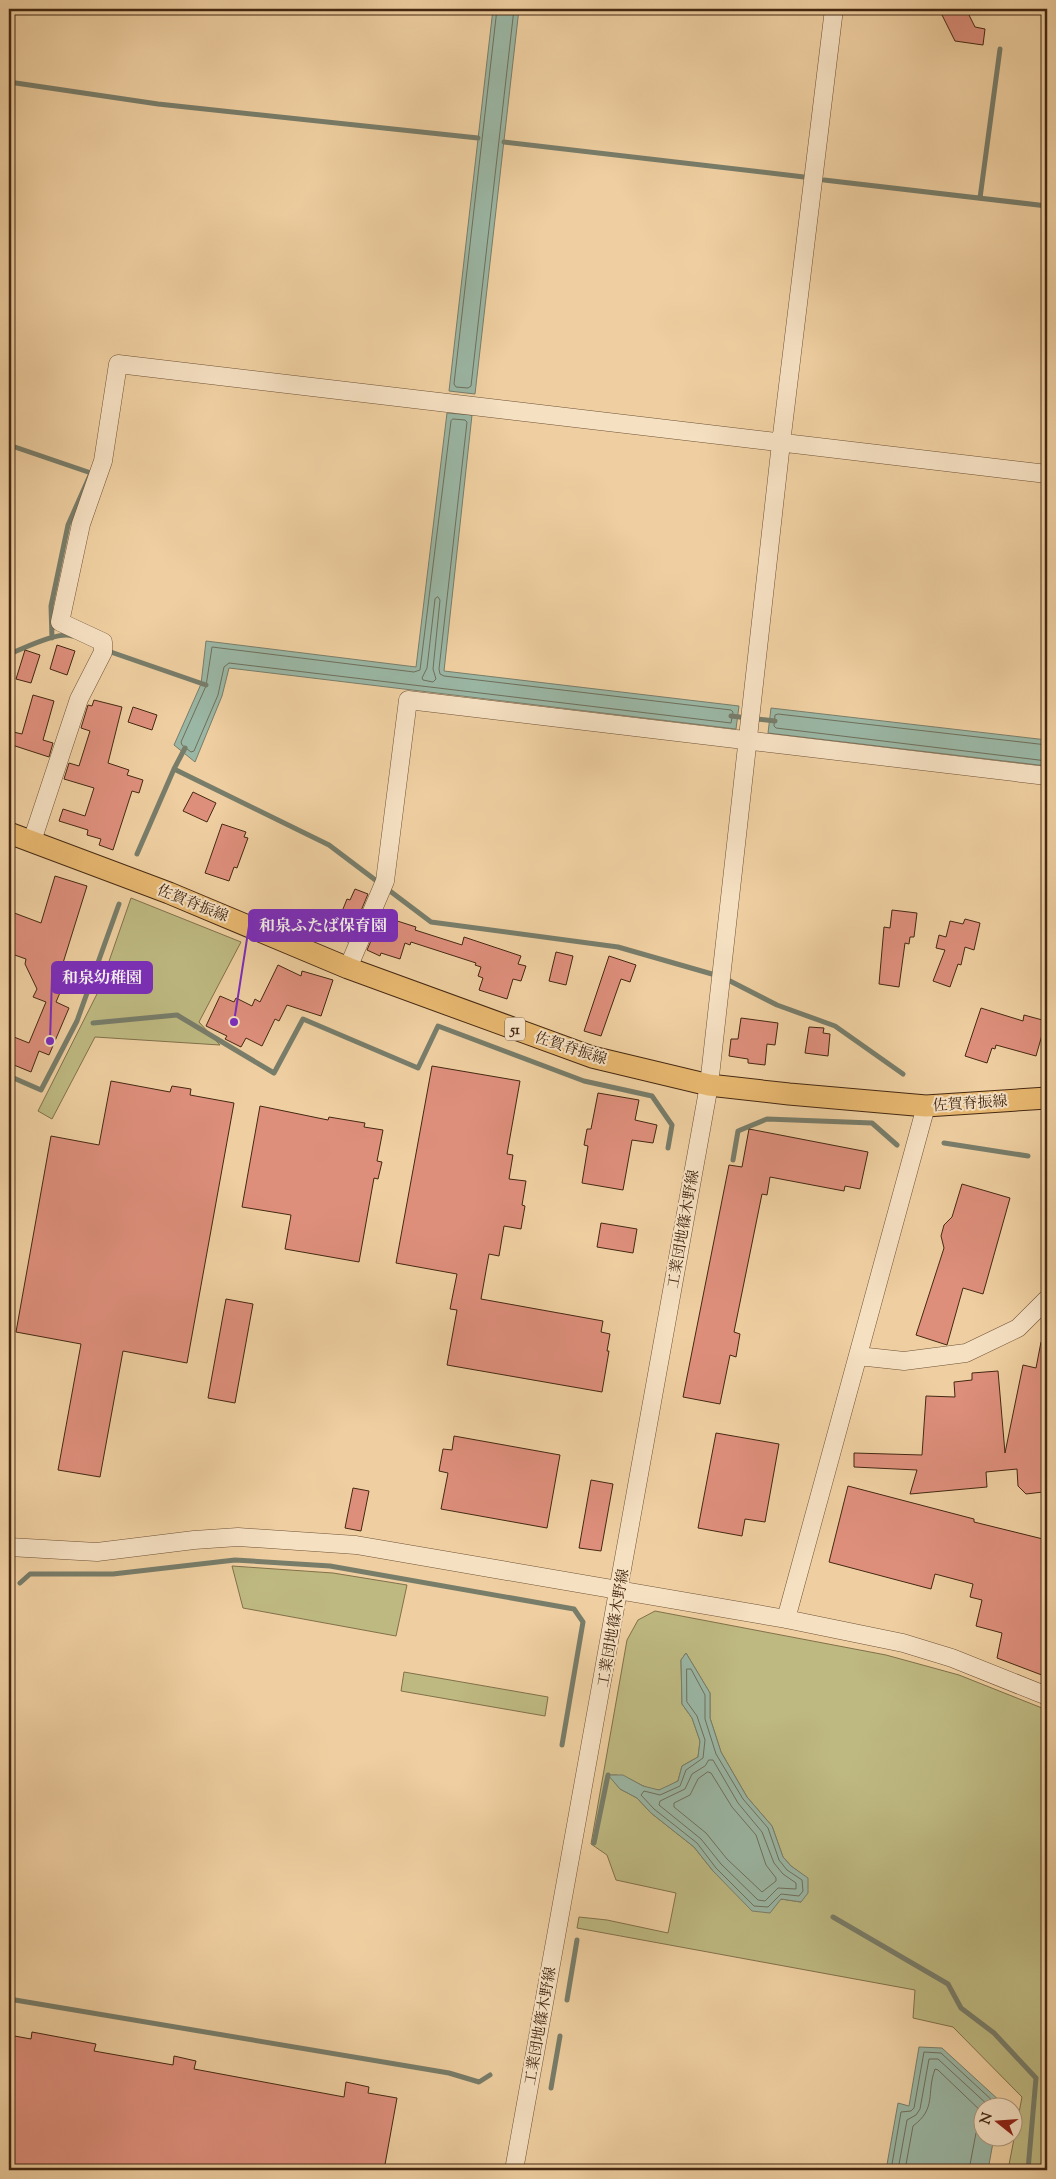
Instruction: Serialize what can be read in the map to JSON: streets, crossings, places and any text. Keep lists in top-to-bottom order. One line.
{"streets":{"main road":["佐賀脊振線","51"],"street":["工業団地篠木野線"]},"crossings":[["佐賀脊振線","工業団地篠木野線"]],"places":["和泉ふたば保育園","和泉幼稚園"],"north":"left"}
